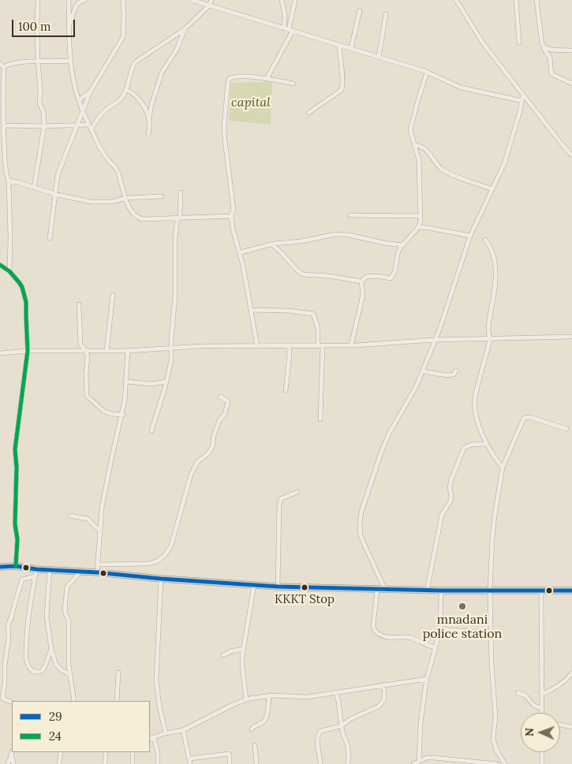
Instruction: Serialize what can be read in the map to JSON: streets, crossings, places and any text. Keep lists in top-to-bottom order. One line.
{"parks":["capital"],"places":["KKKT Stop","mnadani police station"],"lines":["transit line 24","transit line 29"],"legend":["29","24"],"scale_bar":"100 m","north":"left"}
